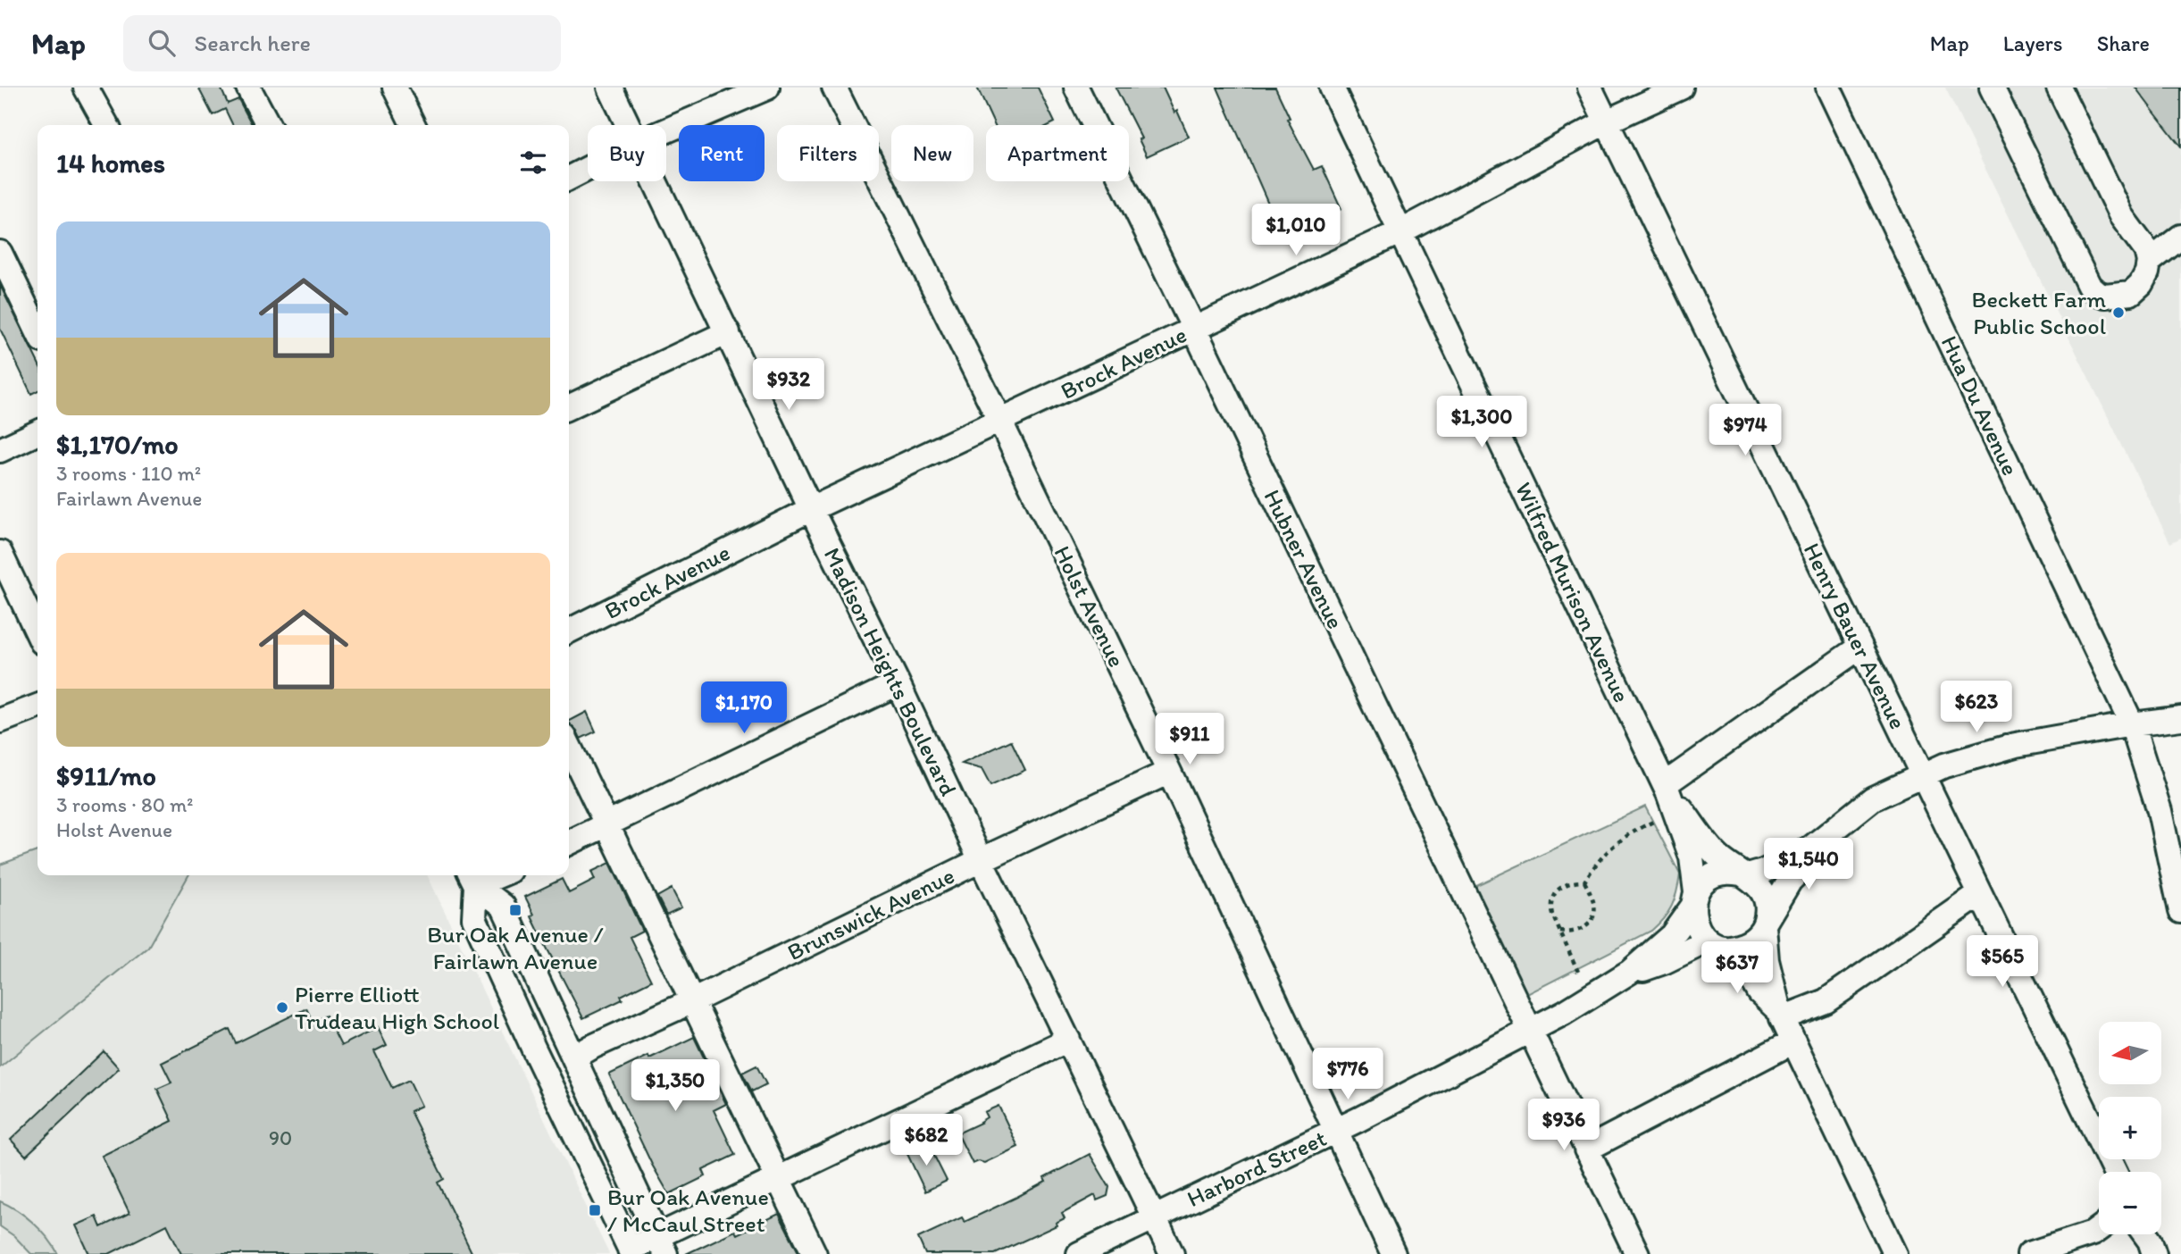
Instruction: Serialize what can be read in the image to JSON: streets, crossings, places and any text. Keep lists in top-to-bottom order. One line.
{"streets":{"street":["Brock Avenue","Hua Du Avenue","Hubner Avenue","Wilfred Murison Avenue","Holst Avenue","Henry Bauer Avenue","Madison Heights Boulevard","Brunswick Avenue","Harbord Street"]},"crossings":[["Brock Avenue","Hubner Avenue"],["Brock Avenue","Wilfred Murison Avenue"],["Brock Avenue","Holst Avenue"],["Brock Avenue","Henry Bauer Avenue"],["Brock Avenue","Madison Heights Boulevard"],["Hubner Avenue","Harbord Street"],["Wilfred Murison Avenue","Harbord Street"],["Holst Avenue","Brunswick Avenue"],["Holst Avenue","Harbord Street"],["Madison Heights Boulevard","Brunswick Avenue"],["Madison Heights Boulevard","Harbord Street"]],"places":{"other":["Beckett Farm Public School","Pierre Elliott Trudeau High School"],"transit":["Bur Oak Avenue / Fairlawn Avenue","Bur Oak Avenue / McCaul Street"]},"house_numbers":["90"],"north":"left","page":{"header":"Map","search":"Search here","nav":["Map","Layers","Share"],"chip":["Buy","Rent","Filters","New","Apartment"],"heading":"14 homes","list":[{"name":"$1,170/mo","note":"3 rooms · 110 m² · Fairlawn Avenue"},{"name":"$911/mo","note":"3 rooms · 80 m² · Holst Avenue"}],"price":["$1,010","$932","$1,300","$974","$623","$1,170","$911","$1,540","$565","$637","$776","$1,350","$936","$682"],"map_buttons":["+","−"]}}
